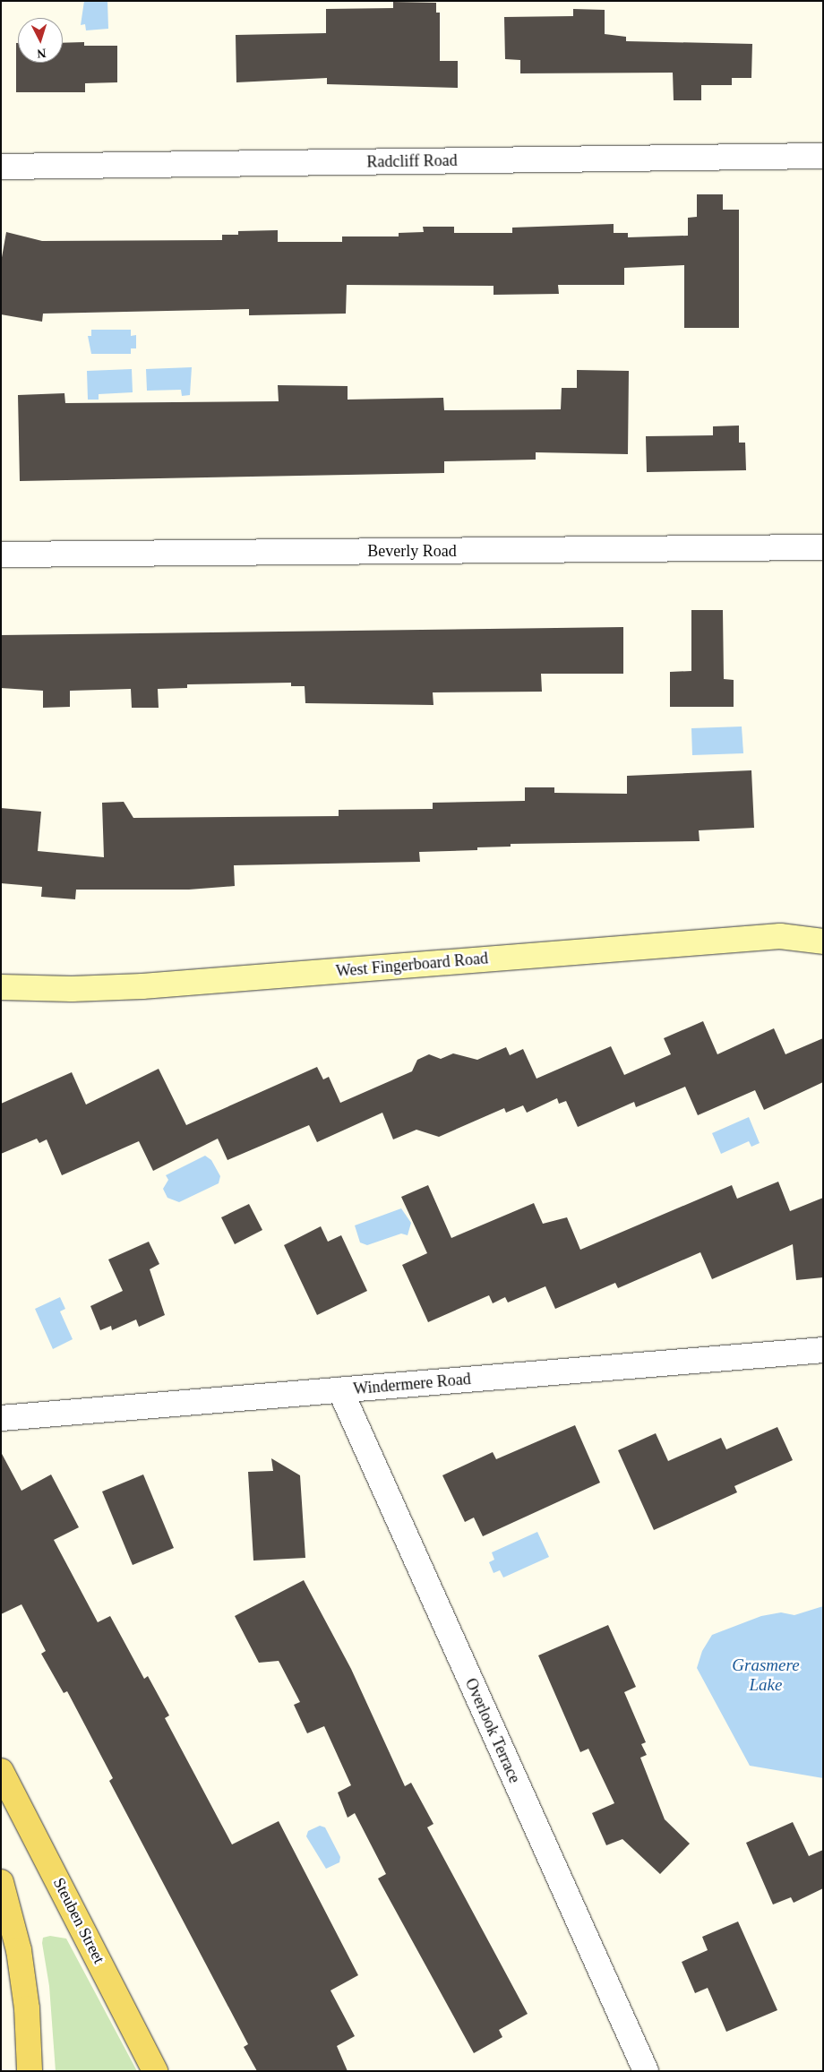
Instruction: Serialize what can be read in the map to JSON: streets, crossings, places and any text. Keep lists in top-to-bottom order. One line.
{"streets":{"main road":["Steuben Street"],"street":["Radcliff Road","Beverly Road","West Fingerboard Road","Windermere Road","Overlook Terrace"]},"crossings":[["Windermere Road","Overlook Terrace"]],"water":["Grasmere Lake"],"north":"bottom"}
